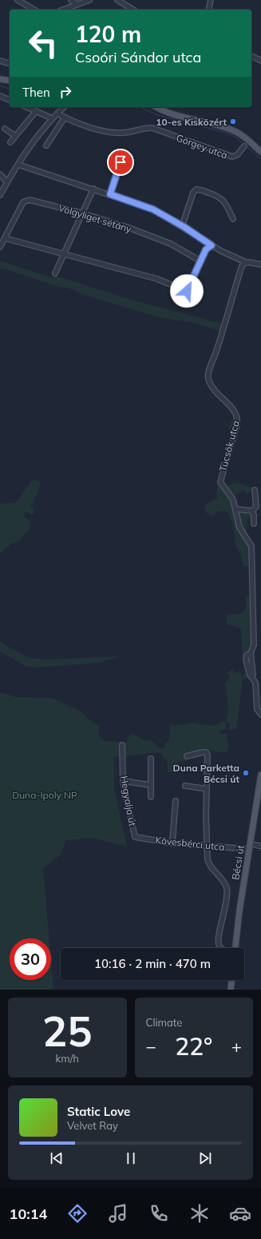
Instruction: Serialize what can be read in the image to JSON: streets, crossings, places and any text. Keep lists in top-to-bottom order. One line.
{"streets":{"main road":["Bécsi út"],"street":["Görgey utca","Völgyliget sétány","Tücsök utca","Hegyalja út","Kövesbérci utca"]},"crossings":[["Hegyalja út","Kövesbérci utca"]],"parks":["Duna-Ipoly NP"],"places":["10-es Kisközért","Duna Parketta Bécsi út"],"page":{"turn":["120 m","Csoóri Sándor utca"],"then":"Then","limit":"30","trip":"10:16 · 2 min · 470 m","tile":[["25","km/h"],"Climate"],"heat":["−","22°","+"],"song":["Static Love","Velvet Ray"],"tabs":"10:14"}}
